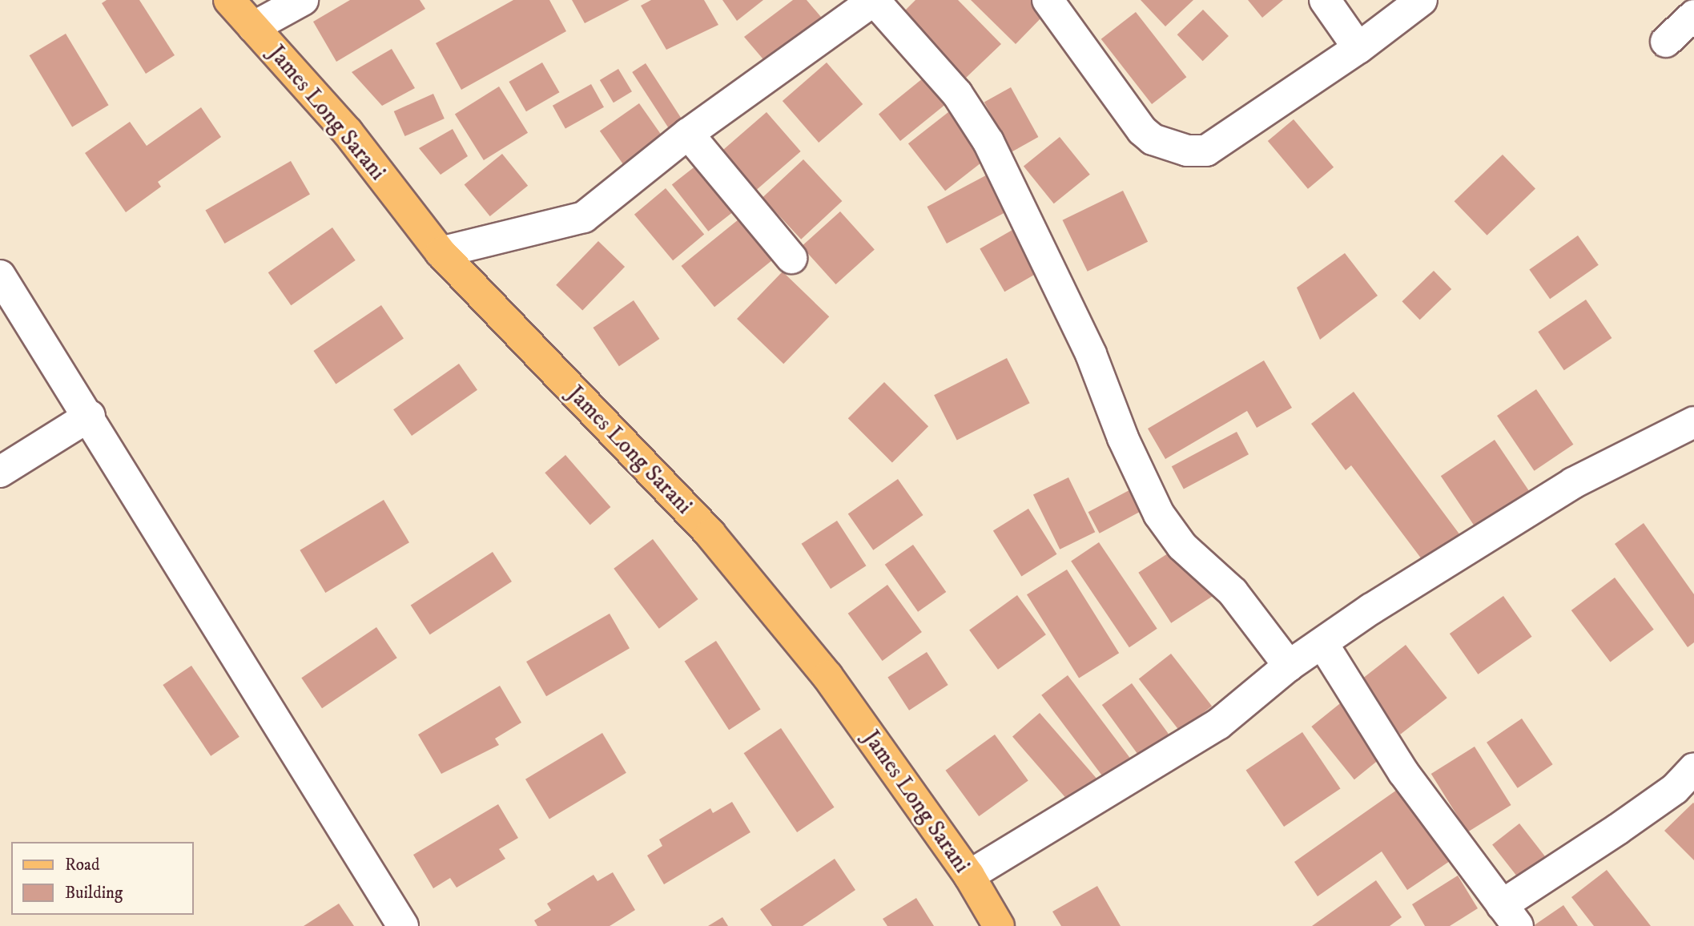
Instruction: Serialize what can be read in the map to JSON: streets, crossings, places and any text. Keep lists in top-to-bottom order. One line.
{"streets":{"main road":["James Long Sarani"]},"legend":["Road","Building"]}
